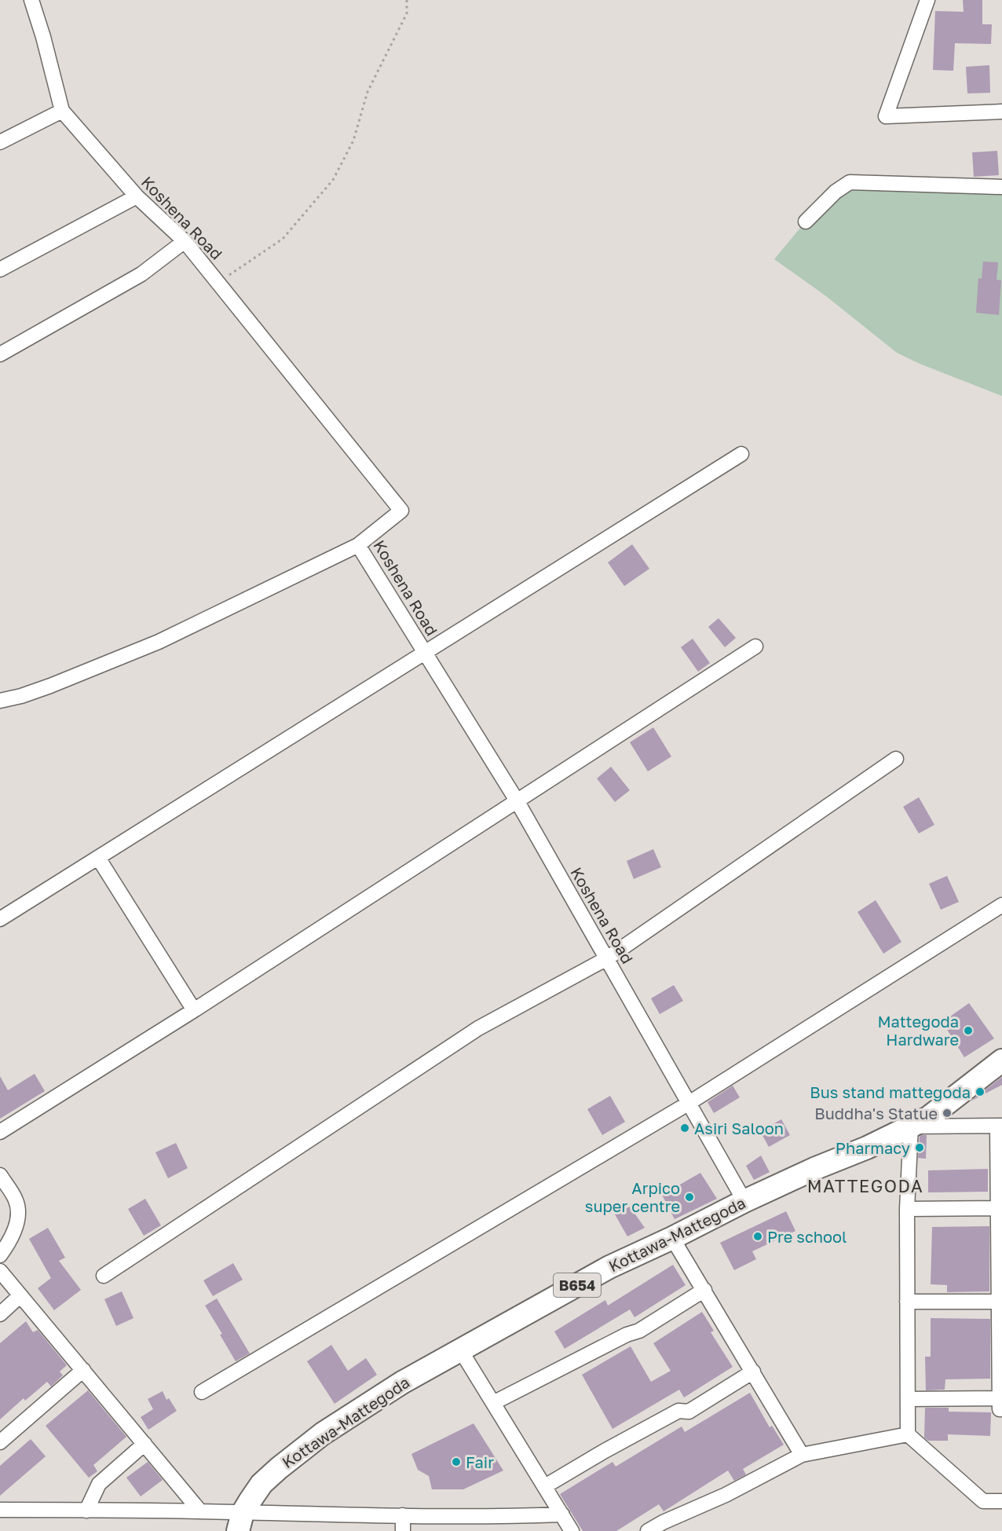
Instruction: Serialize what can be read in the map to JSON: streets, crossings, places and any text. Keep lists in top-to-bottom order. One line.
{"streets":{"main road":["Kottawa-Mattegoda","B654"],"street":["Koshena Road"]},"crossings":[["Koshena Road","Kottawa-Mattegoda"]],"districts":["MATTEGODA"],"places":["Mattegoda Hardware","Bus stand mattegoda","Buddha's Statue","Asiri Saloon","Pharmacy","Arpico super centre","Pre school","Fair"]}
